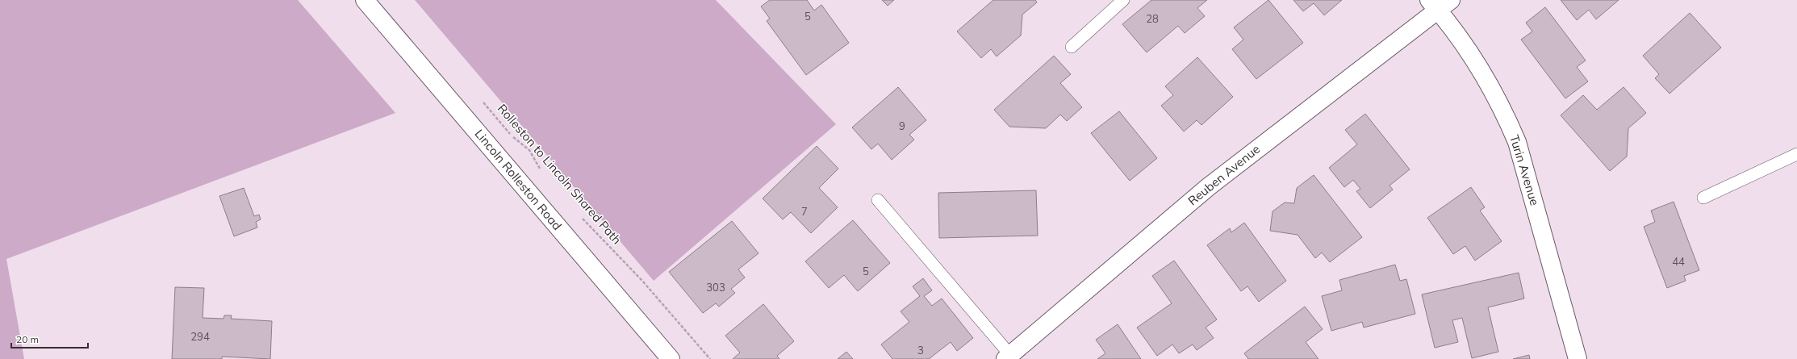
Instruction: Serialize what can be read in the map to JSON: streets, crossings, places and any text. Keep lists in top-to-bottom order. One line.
{"streets":{"street":["Turin Avenue","Reuben Avenue","Lincoln Rolleston Road"],"path":["Rolleston to Lincoln Shared Path"]},"crossings":[["Turin Avenue","Reuben Avenue"]],"house_numbers":["5","28","9","7","44","5","303","294","3"],"scale_bar":"20 m"}
